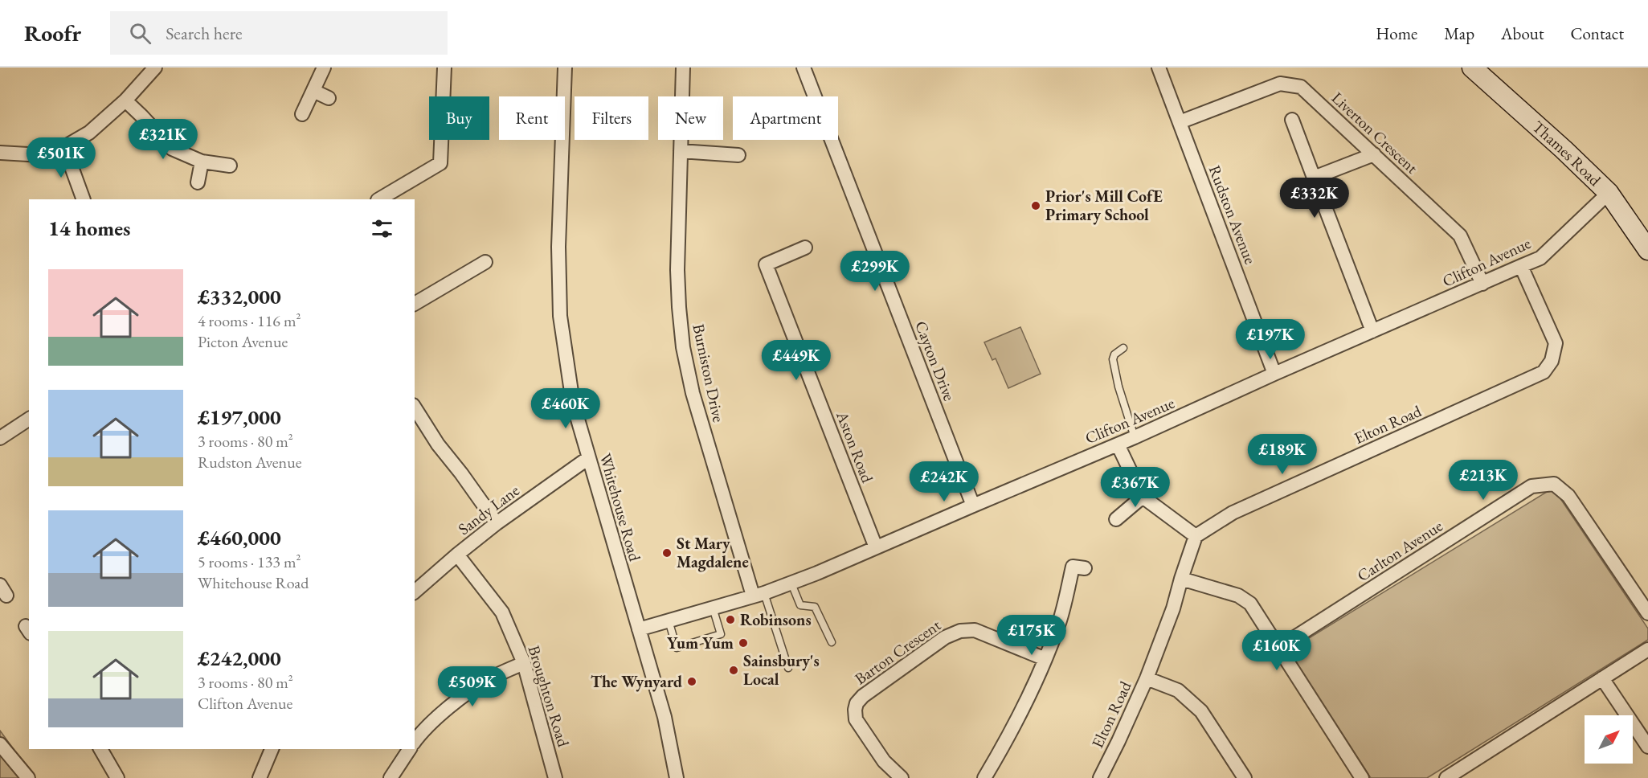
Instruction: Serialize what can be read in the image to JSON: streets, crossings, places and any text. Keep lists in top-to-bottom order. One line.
{"streets":{"street":["Liverton Crescent","Thames Road","Rudston Avenue","Clifton Avenue","Cayton Drive","Burniston Drive","Elton Road","Aston Road","Whitehouse Road","Sandy Lane","Carlton Avenue","Barton Crescent","Broughton Road"]},"crossings":[["Liverton Crescent","Rudston Avenue"],["Liverton Crescent","Clifton Avenue"],["Thames Road","Clifton Avenue"],["Rudston Avenue","Clifton Avenue"],["Clifton Avenue","Cayton Drive"],["Clifton Avenue","Burniston Drive"],["Clifton Avenue","Elton Road"],["Clifton Avenue","Aston Road"],["Clifton Avenue","Whitehouse Road"],["Whitehouse Road","Sandy Lane"],["Sandy Lane","Broughton Road"]],"places":["Prior's Mill CofE Primary School","St Mary Magdalene","Robinsons","Yum Yum","Sainsbury's Local","The Wynyard"],"north":"top right","page":{"header":"Roofr","search":"Search here","nav":["Home","Map","About","Contact"],"chip":["Buy","Rent","Filters","New","Apartment"],"price":["£321K","£501K","£332K","£299K","£197K","£449K","£460K","£189K","£213K","£242K","£367K","£175K","£160K","£509K"],"heading":"14 homes","list":[{"name":"£332,000","note":"4 rooms · 116 m² · Picton Avenue"},{"name":"£197,000","note":"3 rooms · 80 m² · Rudston Avenue"},{"name":"£460,000","note":"5 rooms · 133 m² · Whitehouse Road"},{"name":"£242,000","note":"3 rooms · 80 m² · Clifton Avenue"}]}}
